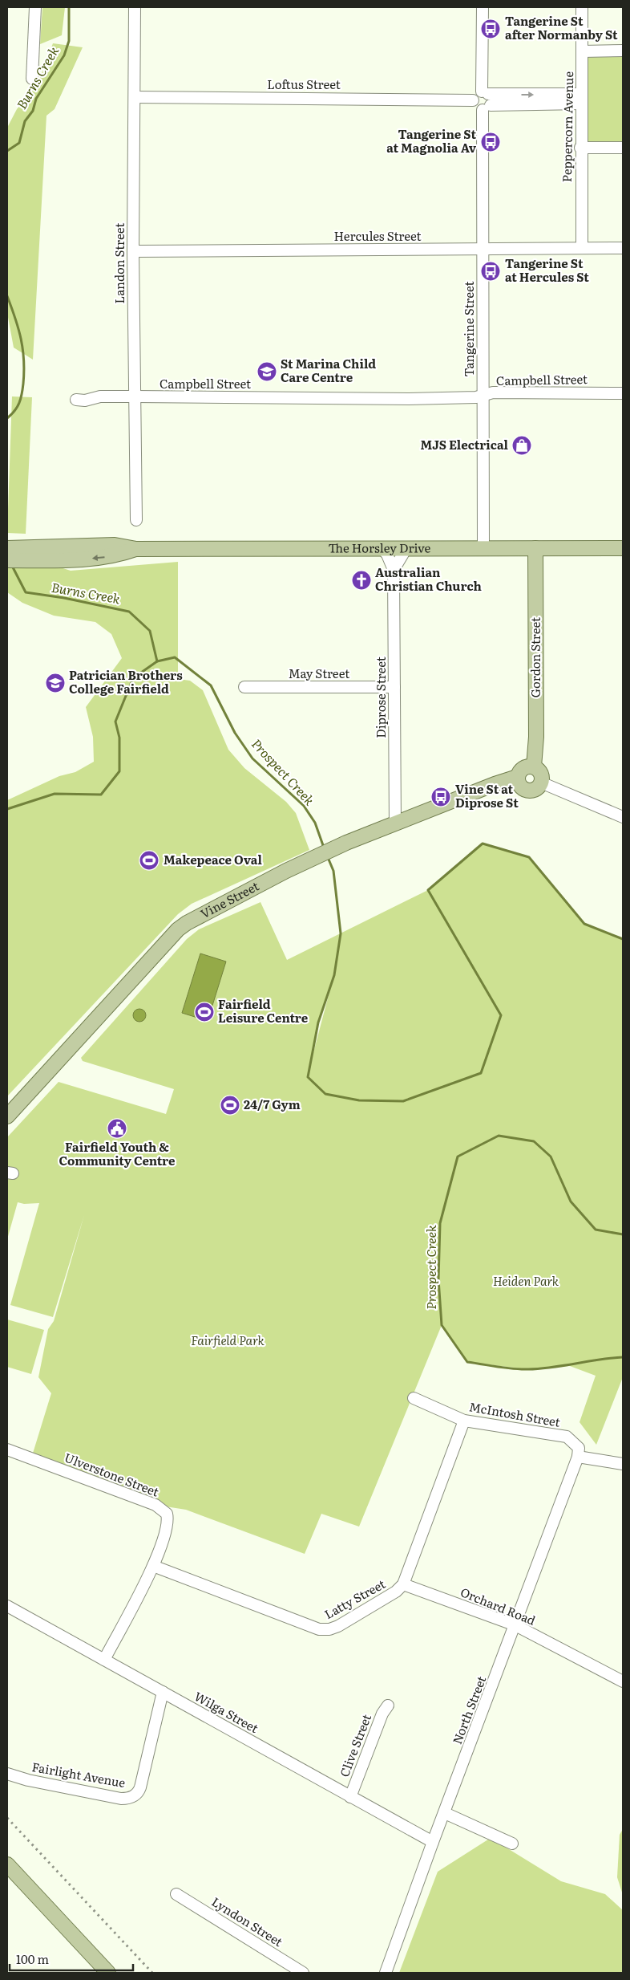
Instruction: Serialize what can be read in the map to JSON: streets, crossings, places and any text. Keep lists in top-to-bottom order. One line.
{"streets":{"main road":["The Horsley Drive","Gordon Street","Vine Street"],"street":["Loftus Street","Peppercorn Avenue","Hercules Street","Landon Street","Tangerine Street","Campbell Street","May Street","Diprose Street","McIntosh Street","Ulverstone Street","Latty Street","Orchard Road","North Street","Wilga Street","Clive Street","Fairlight Avenue","Lyndon Street"]},"crossings":[["Loftus Street","Landon Street"],["Loftus Street","Tangerine Street"],["Peppercorn Avenue","Hercules Street"],["Hercules Street","Landon Street"],["Hercules Street","Tangerine Street"],["Landon Street","Campbell Street"],["Tangerine Street","Campbell Street"],["Tangerine Street","The Horsley Drive"],["The Horsley Drive","Gordon Street"],["The Horsley Drive","Diprose Street"],["Gordon Street","Vine Street"],["May Street","Diprose Street"],["Diprose Street","Vine Street"],["McIntosh Street","Latty Street"],["McIntosh Street","North Street"],["Ulverstone Street","Latty Street"],["Ulverstone Street","Wilga Street"],["Latty Street","Orchard Road"],["Orchard Road","North Street"],["North Street","Wilga Street"],["Wilga Street","Clive Street"],["Wilga Street","Fairlight Avenue"]],"water":["Burns Creek","Prospect Creek"],"parks":["Heiden Park","Fairfield Park"],"places":{"bus stop":["Tangerine St after Normanby St","Tangerine St at Magnolia Av","Tangerine St at Hercules St","Vine St at Diprose St"],"school or university":["St Marina Child Care Centre","Patrician Brothers College Fairfield"],"shop":["MJS Electrical"],"church":["Australian Christian Church"],"sports":["Makepeace Oval","Fairfield Leisure Centre","24/7 Gym"],"public building":["Fairfield Youth & Community Centre"]},"scale_bar":"100 m"}
